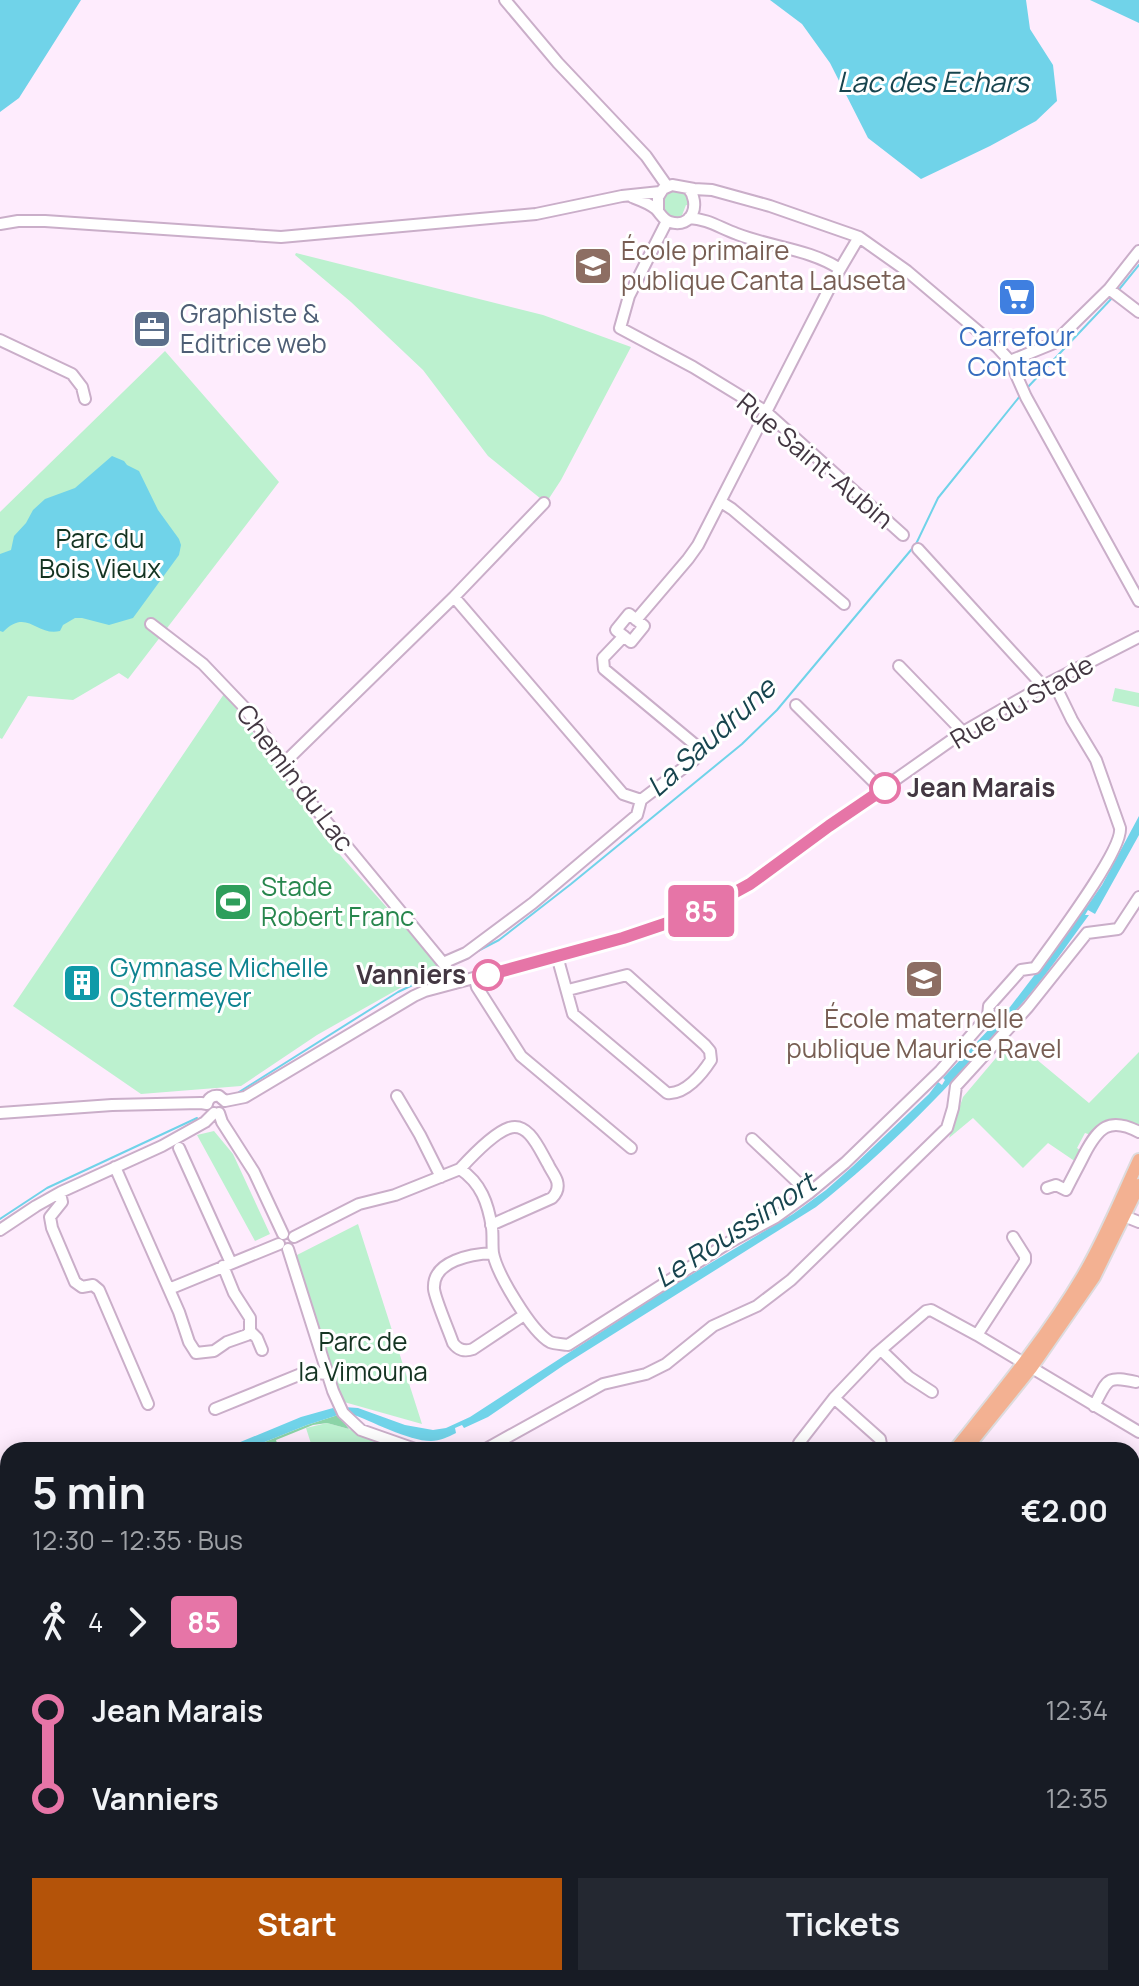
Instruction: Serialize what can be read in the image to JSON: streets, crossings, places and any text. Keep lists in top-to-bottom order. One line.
{"streets":{"street":["Rue Saint-Aubin","Rue du Stade","Chemin du Lac"]},"crossings":[["Rue du Stade","Chemin du Lac"]],"water":["Lac des Echars","La Saudrune","Le Roussimort"],"parks":["Parc du Bois Vieux","Parc de la Vimouna"],"places":{"school or university":["École primaire publique Canta Lauseta","École maternelle publique Maurice Ravel"],"supermarket":["Carrefour Contact"],"office":["Graphiste & Editrice web"],"other":["Jean Marais","Vanniers"],"sports":["Stade Robert Franc"],"building":["Gymnase Michelle Ostermeyer"]},"lines":["bus line 85"],"page":{"on_map":"85","heading":["5 min","12:30 – 12:35 · Bus","€2.00"],"legs":["4","85"],"list":[{"name":"Jean Marais","value":"12:34"},{"name":"Vanniers","value":"12:35"}],"buttons":["Start","Tickets"]}}
